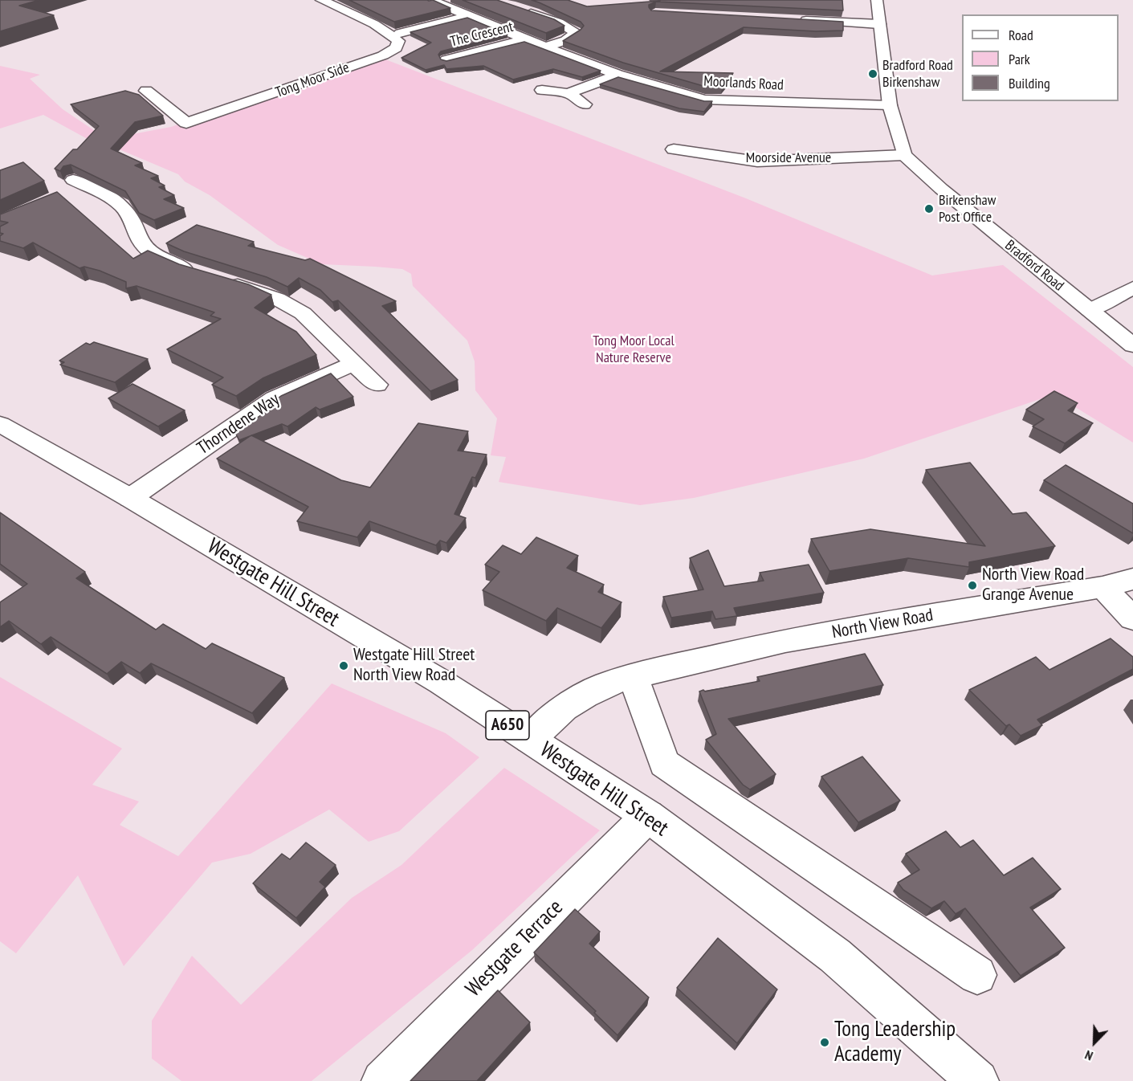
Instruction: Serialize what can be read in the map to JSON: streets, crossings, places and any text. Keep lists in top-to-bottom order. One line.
{"streets":{"main road":["The Crescent","Tong Moor Side","Moorlands Road","Moorside Avenue","Bradford Road","Thorndene Way","Westgate Hill Street","North View Road","A650","Westgate Terrace"]},"crossings":[["The Crescent","Moorlands Road"],["Moorside Avenue","Bradford Road"],["Thorndene Way","Westgate Hill Street"],["Westgate Hill Street","North View Road"],["Westgate Hill Street","Westgate Terrace"]],"parks":["Tong Moor Local Nature Reserve"],"places":["Bradford Road Birkenshaw","Birkenshaw Post Office","North View Road Grange Avenue","Westgate Hill Street North View Road","Tong Leadership Academy"],"legend":["Road","Park","Building"],"north":"bottom left"}
